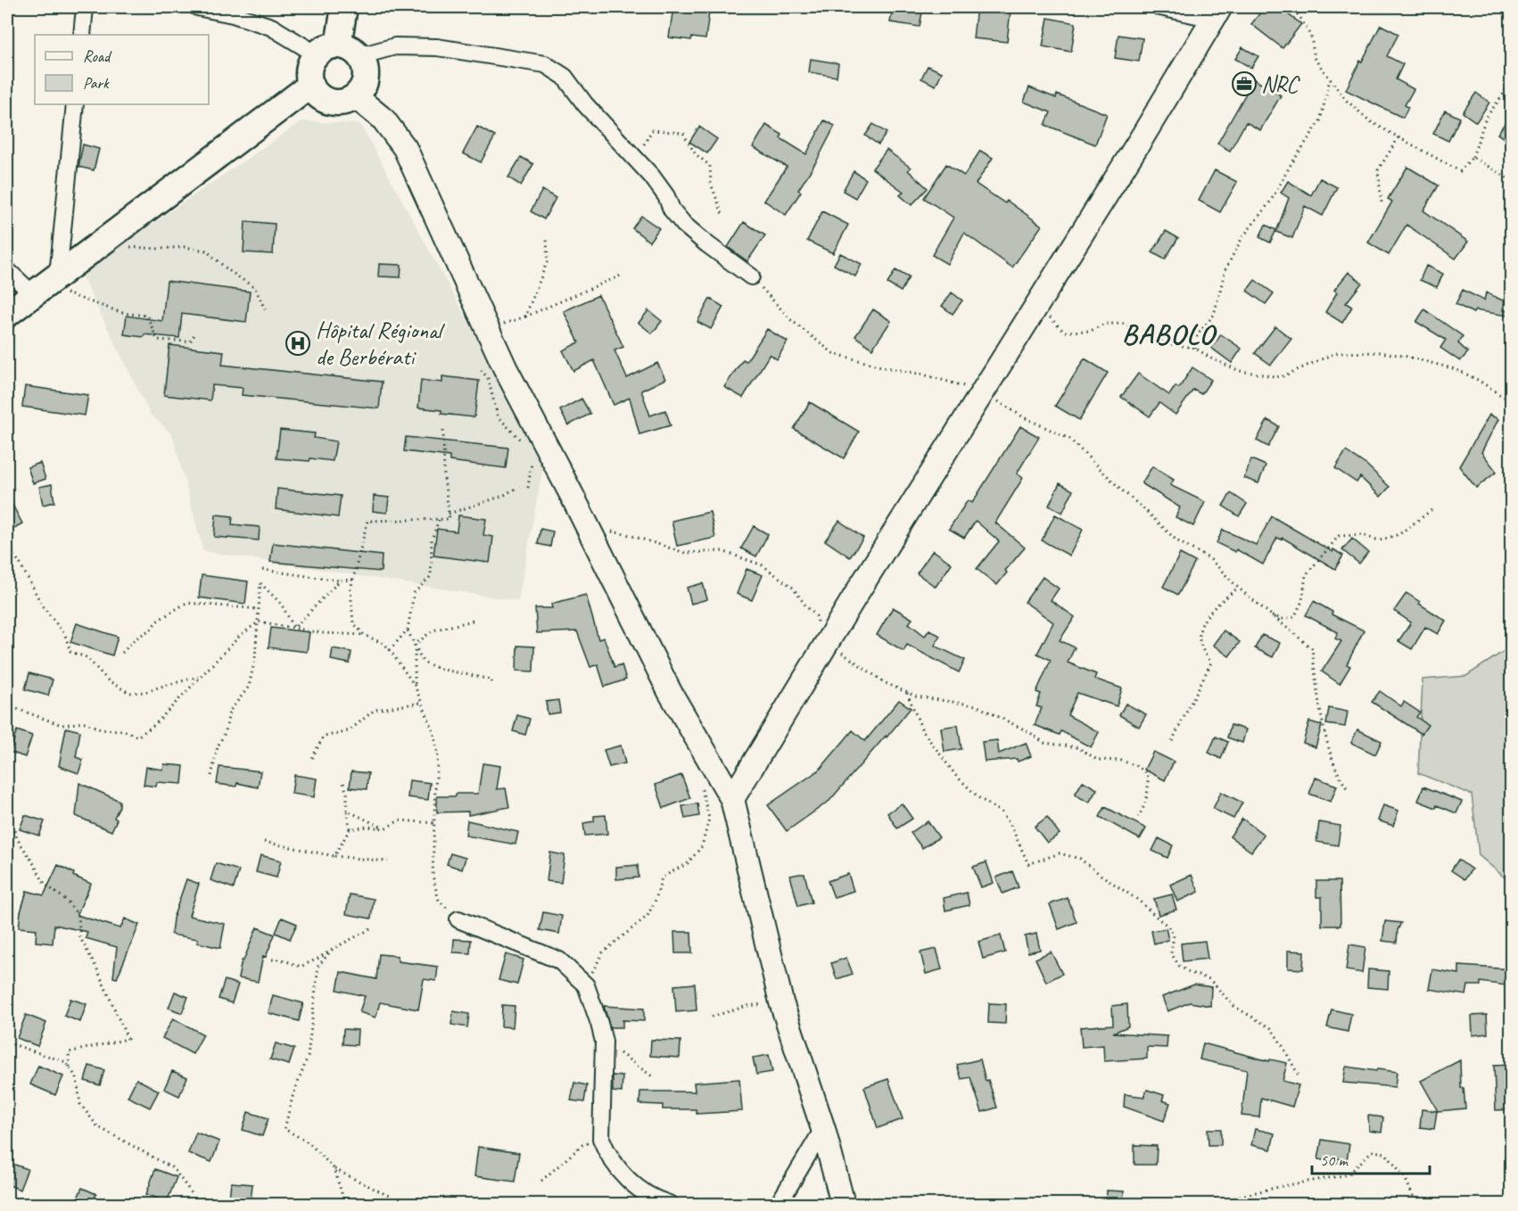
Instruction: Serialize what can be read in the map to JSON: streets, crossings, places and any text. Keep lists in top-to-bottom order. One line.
{"districts":["BABOLO"],"places":{"office":["NRC"],"hospital":["Hôpital Régional de Berbérati"]},"legend":["Road","Park"],"scale_bar":"50 m"}
